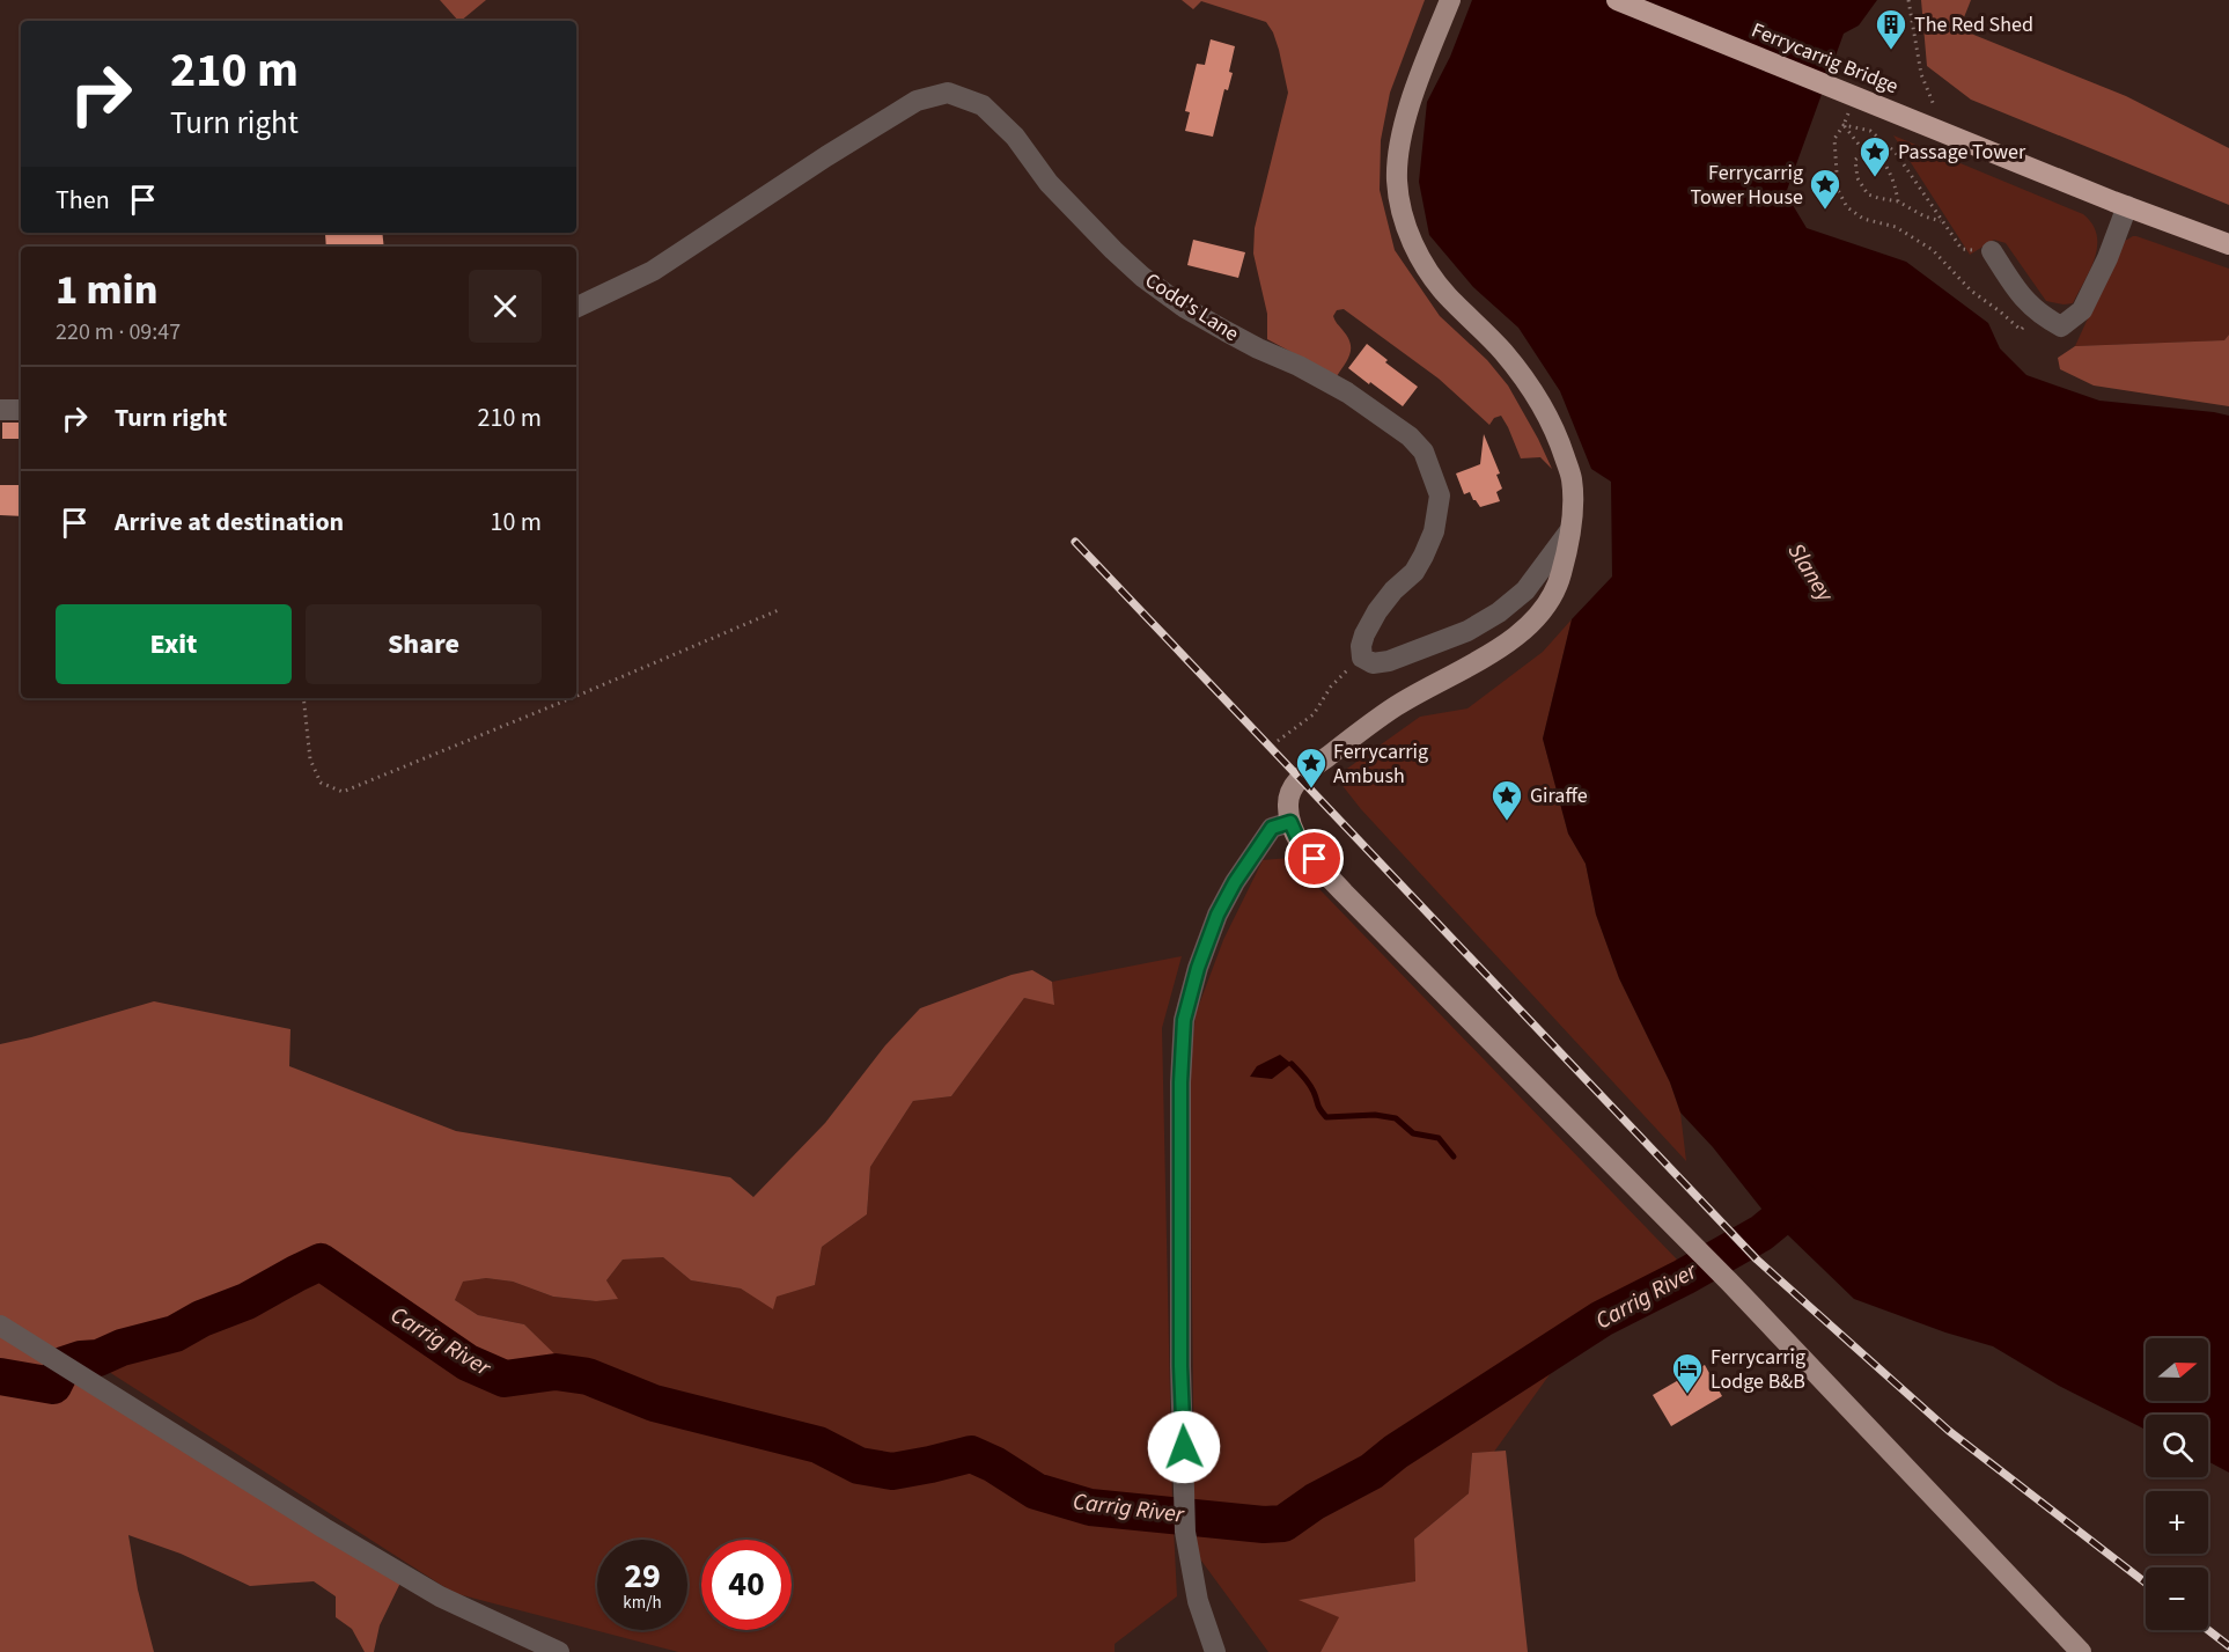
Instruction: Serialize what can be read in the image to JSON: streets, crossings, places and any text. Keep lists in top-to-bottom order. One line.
{"streets":{"highway":["Ferrycarrig Bridge"],"street":["Codd's Lane"]},"water":["Slaney","Carrig River"],"places":{"building":["The Red Shed"],"place":["Passage Tower","Ferrycarrig Tower House","Ferrycarrig Ambush","Giraffe"],"hotel":["Ferrycarrig Lodge B&B"]},"north":"right","page":{"turn":["210 m","Turn right"],"then":"Then","heading":["1 min","220 m · 09:47"],"list":[{"name":"Turn right","value":"210 m"},{"name":"Arrive at destination","value":"10 m"}],"buttons":["Exit","Share"],"map_buttons":["+","−"],"speed":"29 km/h","limit":"40"}}
